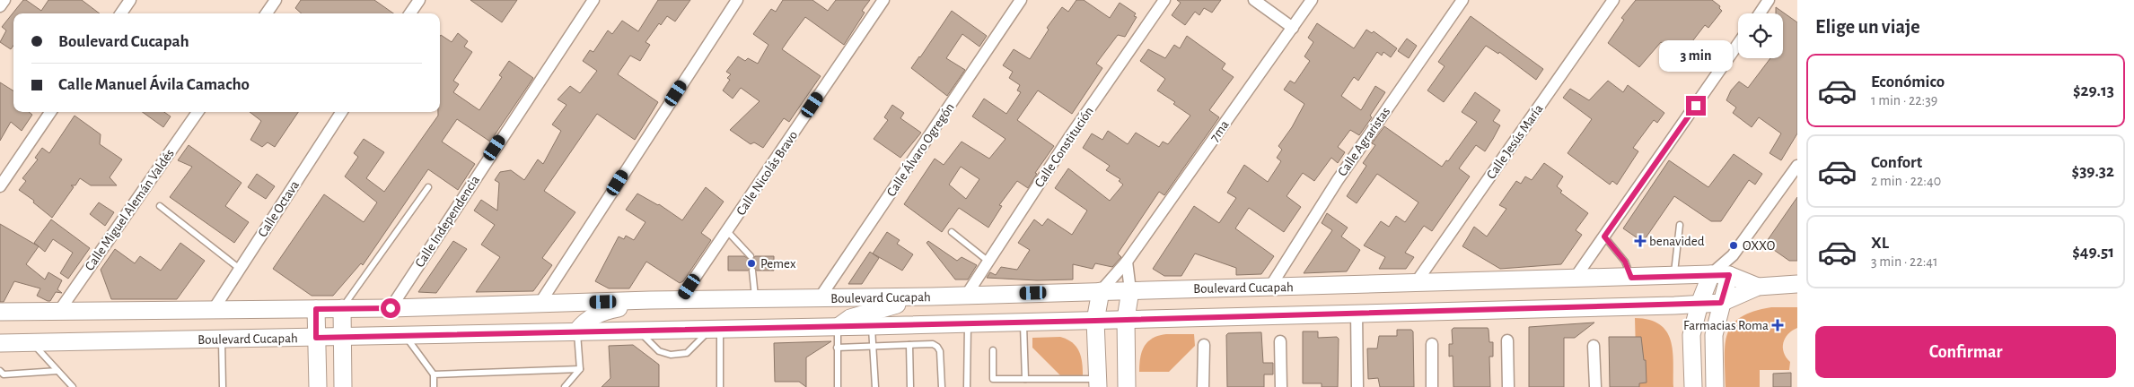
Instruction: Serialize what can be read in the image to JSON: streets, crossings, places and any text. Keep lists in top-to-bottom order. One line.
{"streets":{"main road":["Boulevard Cucapah"],"street":["7ma","Calle Agraristas","Calle Jesús María","Calle Constitución","Calle Álvaro Ogregón","Calle Nicolás Bravo","Calle Octava","Calle Miguel Alemán Valdés","Calle Independencia"]},"crossings":[["7ma","Boulevard Cucapah"],["Calle Agraristas","Boulevard Cucapah"],["Calle Jesús María","Boulevard Cucapah"],["Calle Constitución","Boulevard Cucapah"],["Calle Álvaro Ogregón","Boulevard Cucapah"],["Calle Nicolás Bravo","Boulevard Cucapah"],["Calle Octava","Boulevard Cucapah"],["Calle Miguel Alemán Valdés","Boulevard Cucapah"],["Calle Independencia","Boulevard Cucapah"]],"places":{"health":["benavided","Farmacias Roma"],"other":["OXXO","Pemex"]},"page":{"heading":"Elige un viaje","banner":["Boulevard Cucapah","Calle Manuel Ávila Camacho"],"bubble":"3 min","list":[{"name":"Económico","note":"1 min · 22:39","value":"$29.13"},{"name":"Confort","note":"2 min · 22:40","value":"$39.32"},{"name":"XL","note":"3 min · 22:41","value":"$49.51"}],"buttons":"Confirmar"}}
